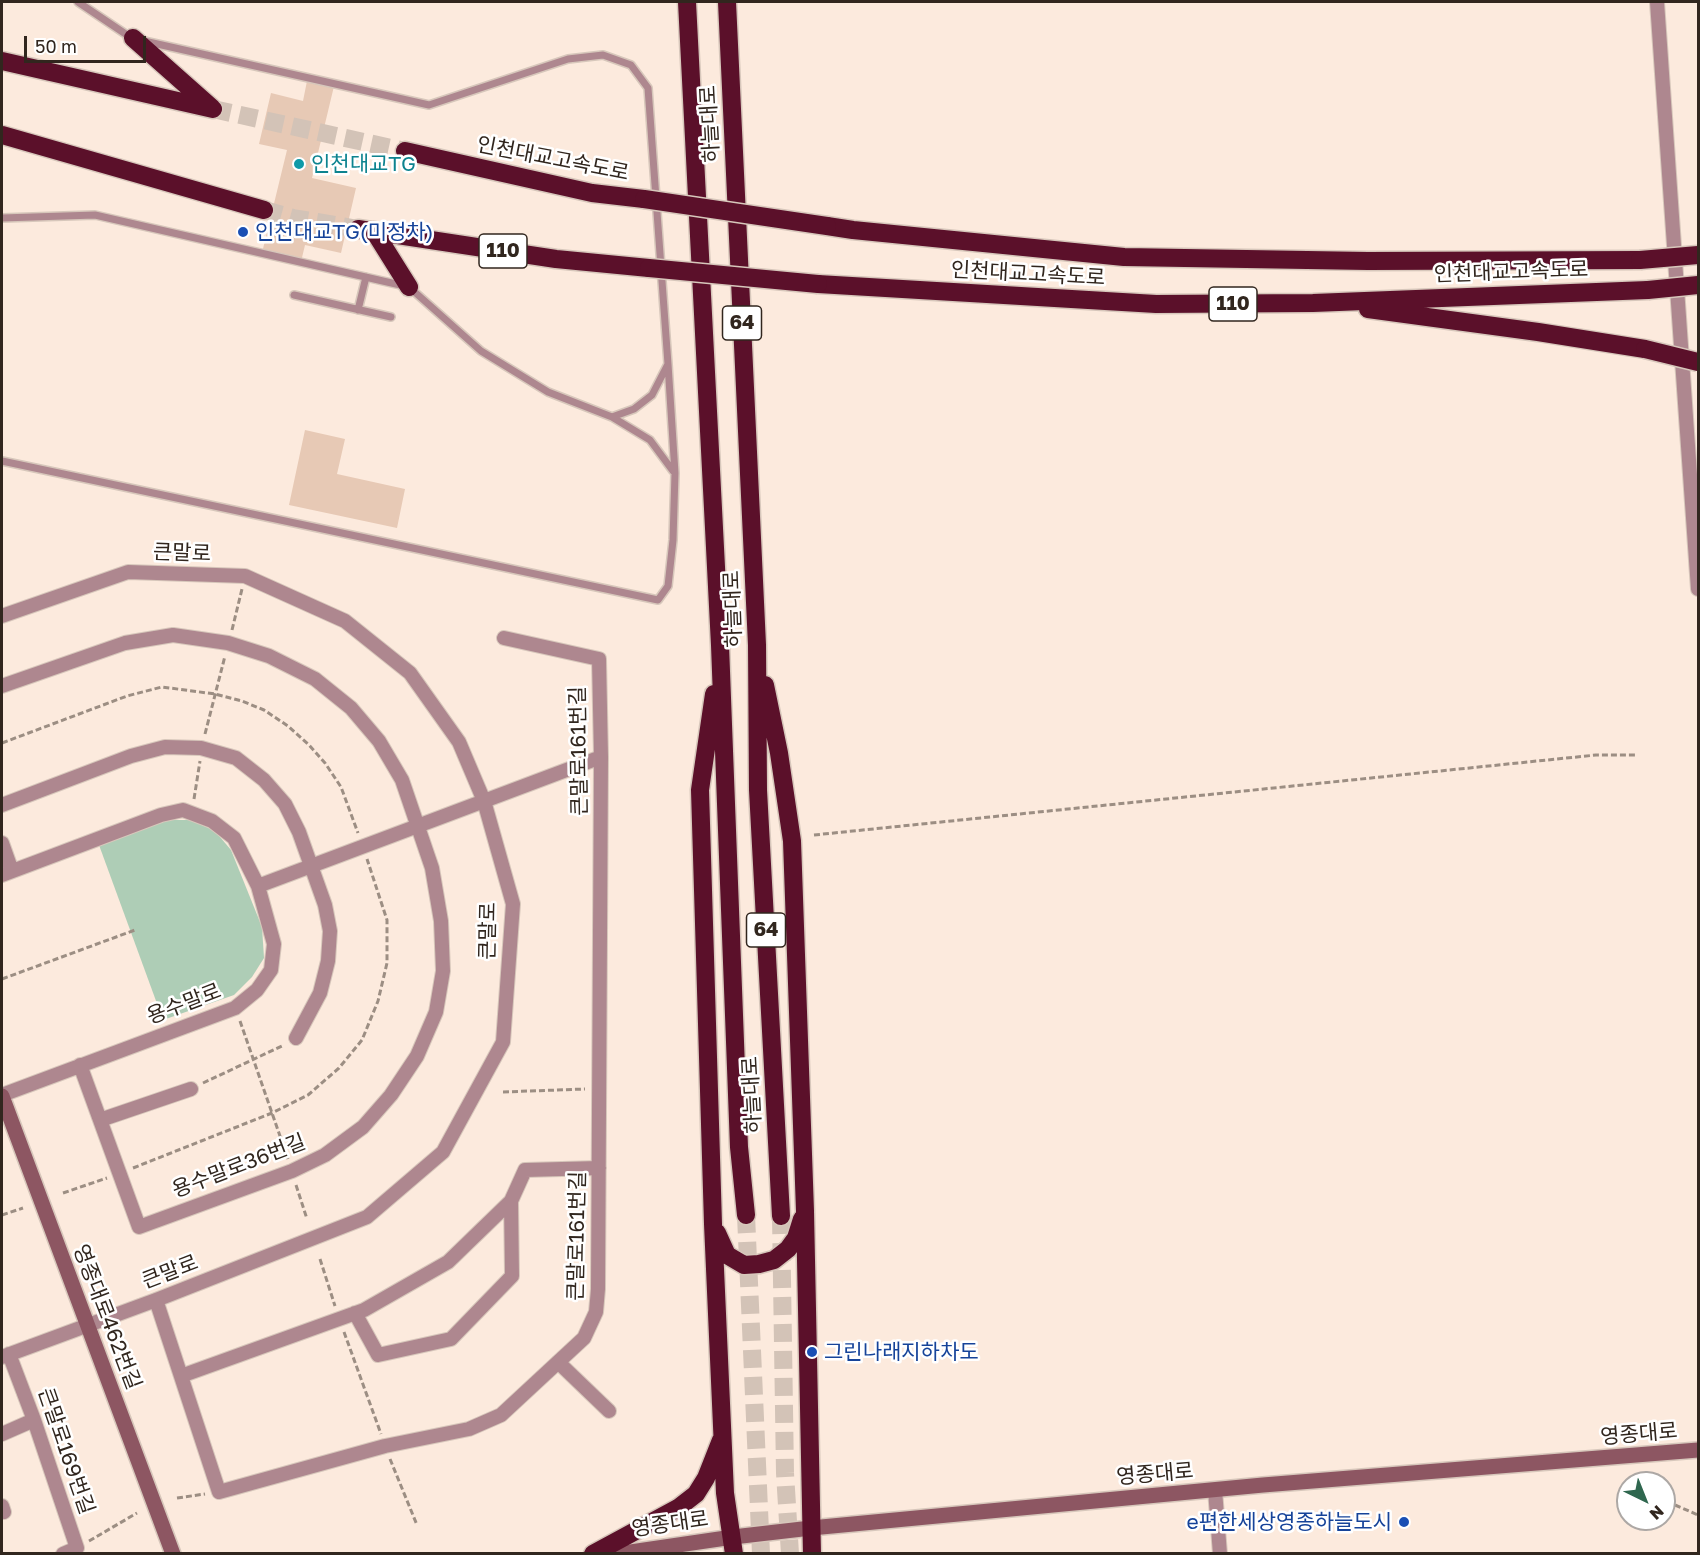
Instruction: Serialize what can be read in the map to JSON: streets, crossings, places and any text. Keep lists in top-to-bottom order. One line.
{"streets":{"highway":["하늘대로","인천대교고속도로","110","64"],"main road":["영종대로462번길","영종대로"],"street":["큰말로","큰말로161번길","용수말로","용수말로36번길","큰말로169번길"]},"crossings":[["큰말로","영종대로462번길"],["큰말로","큰말로169번길"],["용수말로","용수말로36번길"],["용수말로","영종대로462번길"]],"places":["인천대교TG","인천대교TG(미정차)","그린나래지하차도","e편한세상영종하늘도시"],"scale_bar":"50 m","north":"bottom right"}
